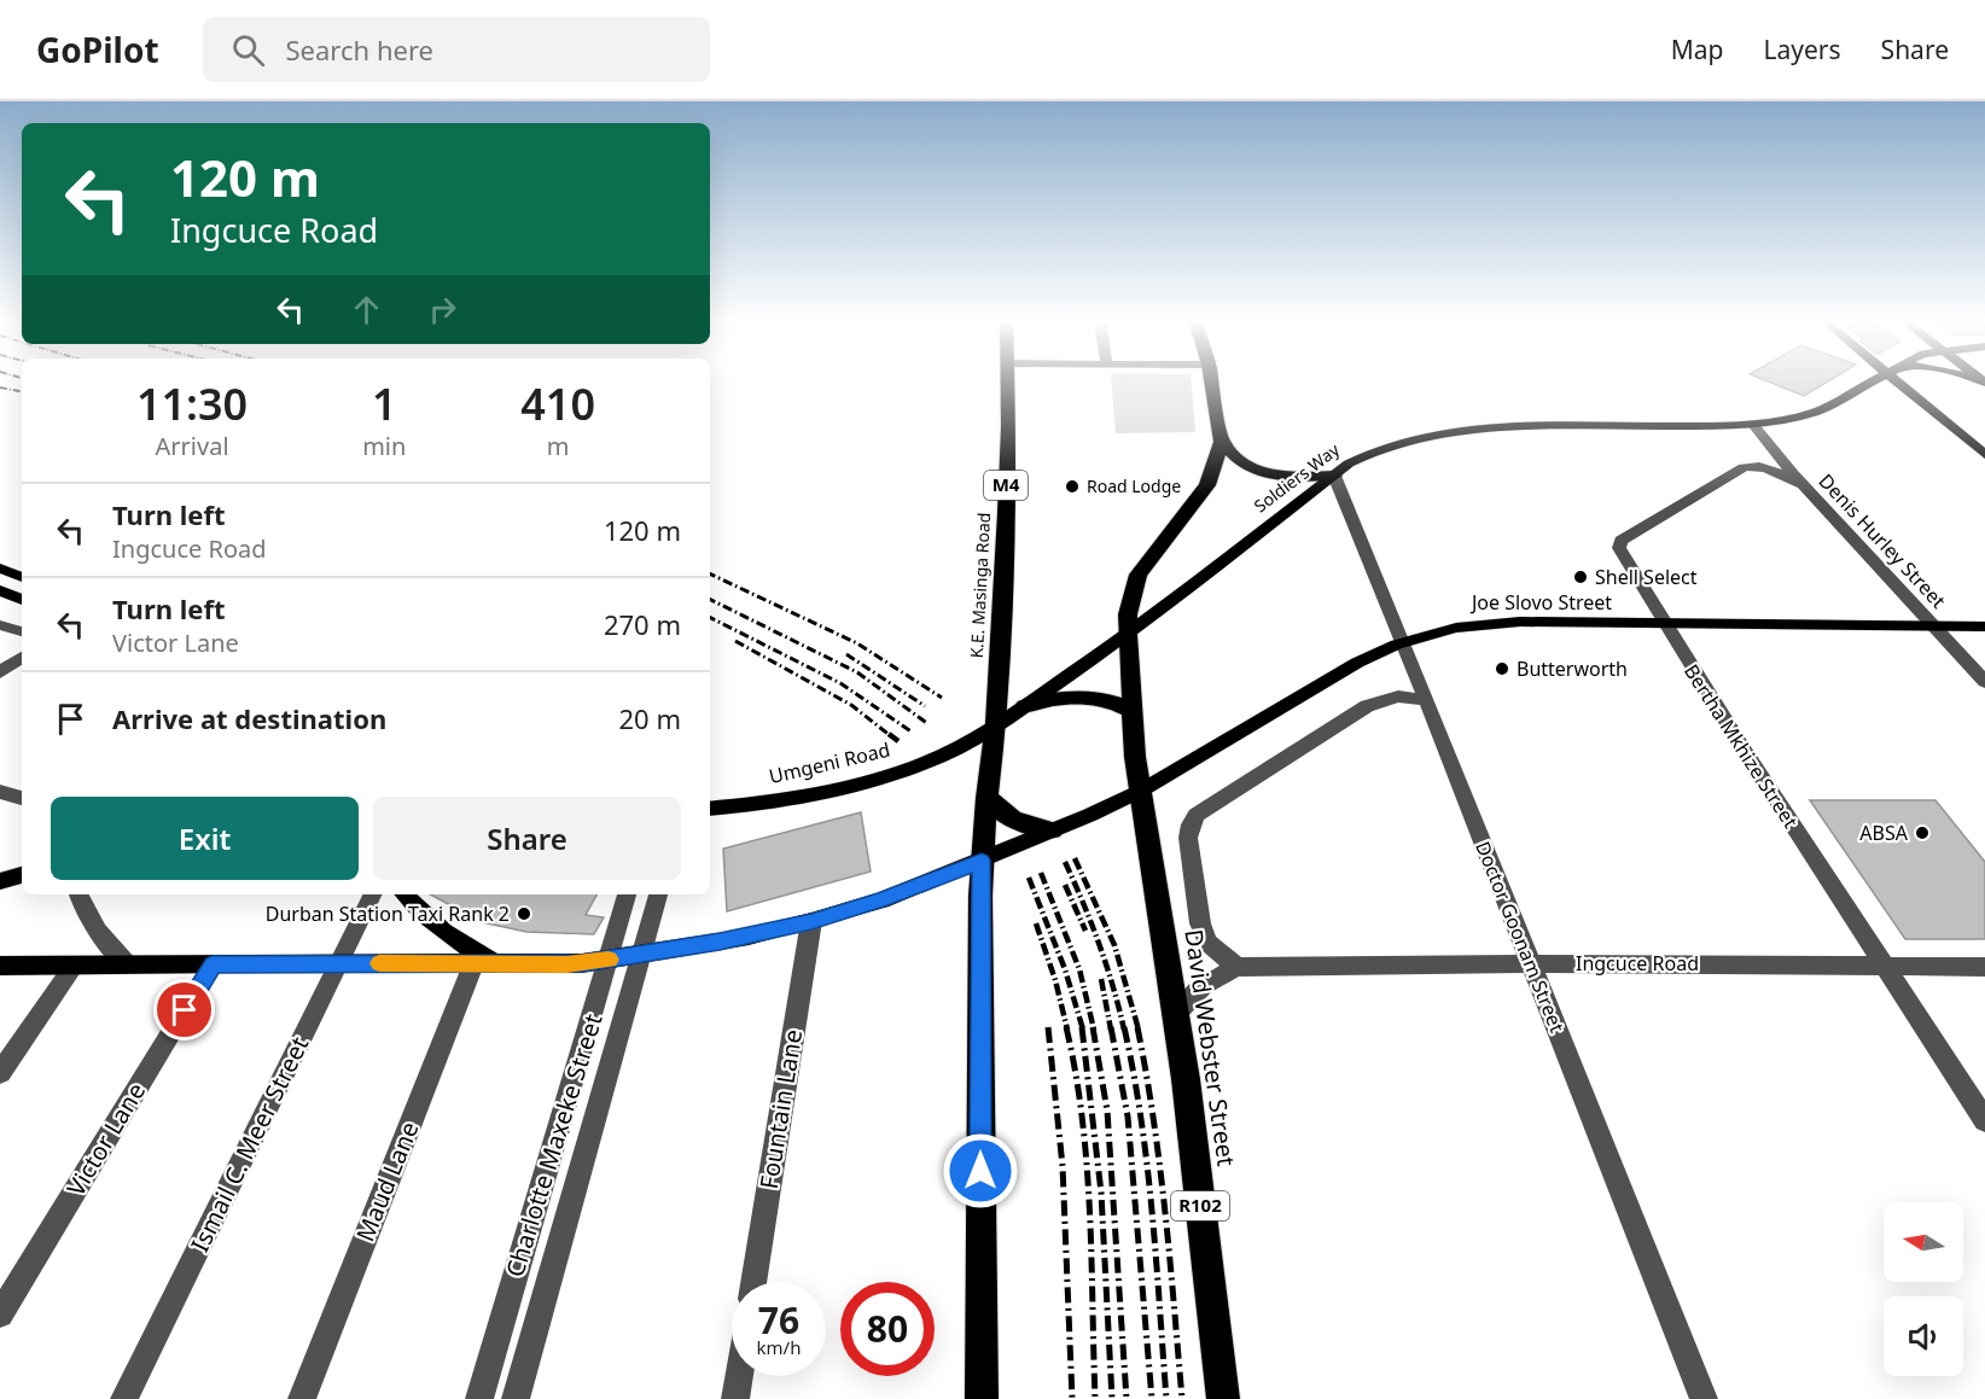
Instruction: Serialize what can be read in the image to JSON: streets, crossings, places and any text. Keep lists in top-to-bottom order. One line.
{"streets":{"highway":["M4","K.E. Masinga Road","David Webster Street","R102"],"main road":["Soldiers Way","Joe Slovo Street","Umgeni Road"],"street":["Denis Hurley Street","Bertha Mkhize Street","Doctor Goonam Street","Ingcuce Road","Fountain Lane","Victor Lane","Ismail C. Meer Street","Charlotte Maxeke Street","Maud Lane"]},"crossings":[["Soldiers Way","Denis Hurley Street"],["Soldiers Way","K.E. Masinga Road"],["Soldiers Way","Joe Slovo Street"],["Soldiers Way","Umgeni Road"],["Soldiers Way","Doctor Goonam Street"],["Soldiers Way","David Webster Street"],["Soldiers Way","R102"],["Denis Hurley Street","Joe Slovo Street"],["Denis Hurley Street","Bertha Mkhize Street"],["K.E. Masinga Road","Joe Slovo Street"],["K.E. Masinga Road","Umgeni Road"],["K.E. Masinga Road","David Webster Street"],["K.E. Masinga Road","R102"],["Joe Slovo Street","Bertha Mkhize Street"],["Joe Slovo Street","Umgeni Road"],["Joe Slovo Street","Doctor Goonam Street"],["Joe Slovo Street","David Webster Street"],["Joe Slovo Street","R102"],["Bertha Mkhize Street","Ingcuce Road"],["Umgeni Road","David Webster Street"],["Umgeni Road","R102"],["Doctor Goonam Street","Ingcuce Road"],["Ingcuce Road","David Webster Street"],["David Webster Street","R102"]],"places":["Road Lodge","Shell Select","Butterworth","ABSA","Durban Station Taxi Rank 2"],"north":"left","page":{"header":"GoPilot","search":"Search here","nav":["Map","Layers","Share"],"turn":["120 m","Ingcuce Road"],"eta":["11:30","Arrival","1","min","410","m"],"list":[{"name":"Turn left","note":"Ingcuce Road","value":"120 m"},{"name":"Turn left","note":"Victor Lane","value":"270 m"},{"name":"Arrive at destination","value":"20 m"}],"buttons":["Exit","Share"],"speed":"76 km/h","limit":"80"}}
